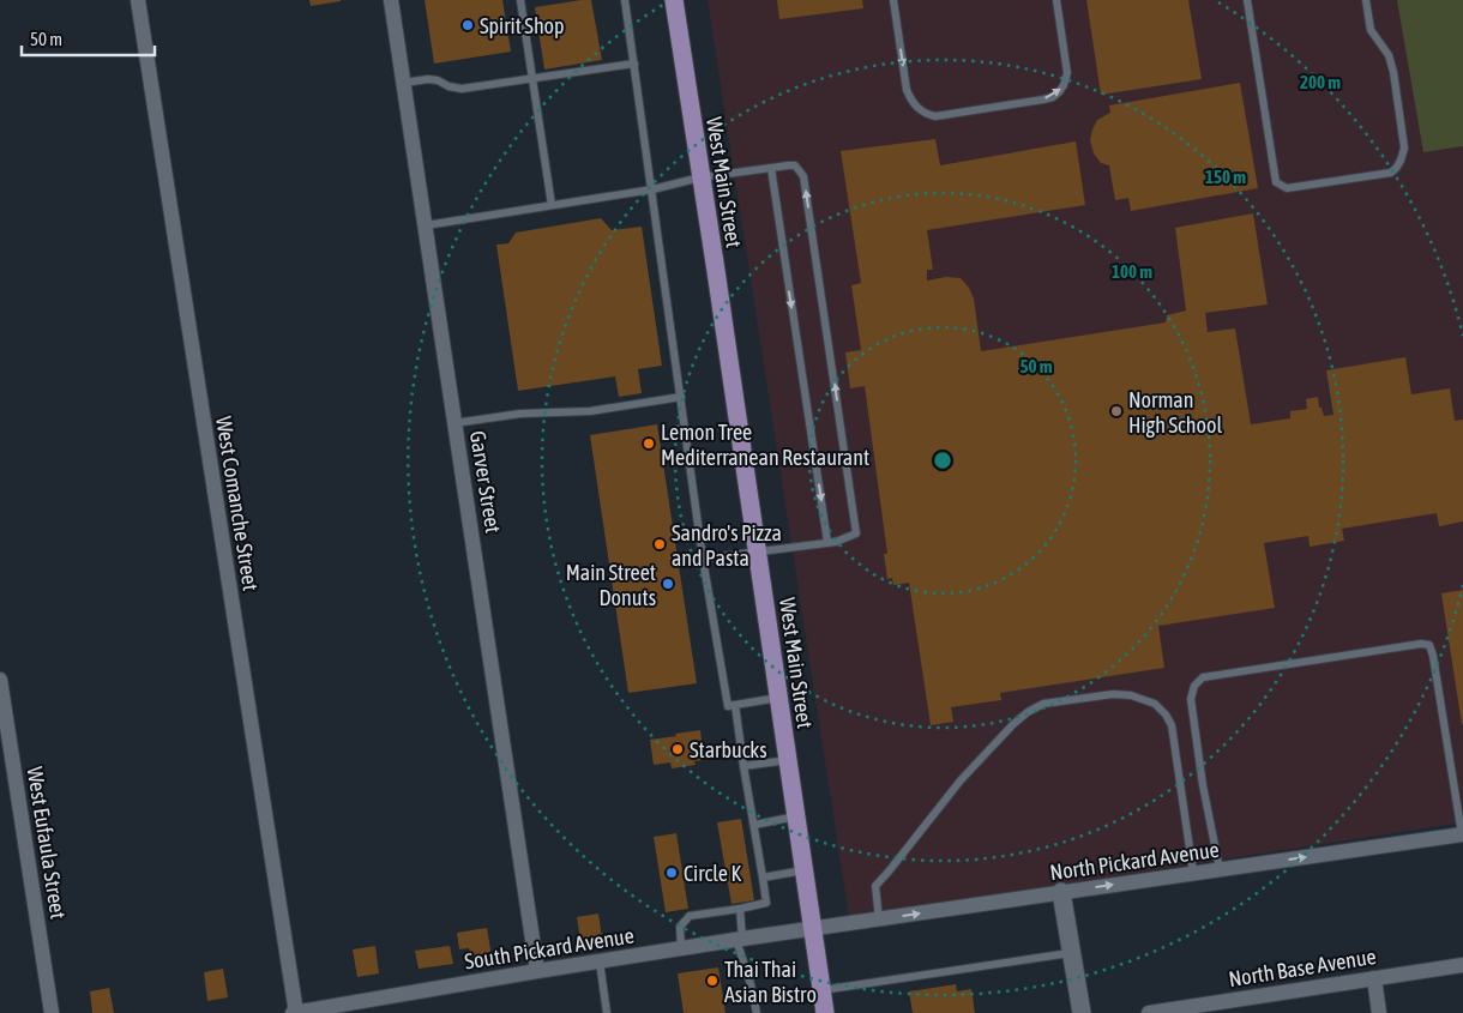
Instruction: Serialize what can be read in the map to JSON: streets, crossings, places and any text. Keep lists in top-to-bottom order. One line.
{"streets":{"main road":["West Main Street"],"street":["Garver Street","West Comanche Street","West Eufaula Street","North Pickard Avenue","South Pickard Avenue","North Base Avenue"]},"crossings":[["West Main Street","North Pickard Avenue"],["West Main Street","South Pickard Avenue"],["Garver Street","South Pickard Avenue"],["West Comanche Street","South Pickard Avenue"],["North Pickard Avenue","South Pickard Avenue"]],"one_way":["North Pickard Avenue"],"places":["Spirit Shop","Norman High School","Lemon Tree Mediterranean Restaurant","Sandro's Pizza and Pasta","Main Street Donuts","Starbucks","Circle K","Thai Thai Asian Bistro"],"scale_bar":"50 m","rings":["200 m","150 m","100 m","50 m"]}
